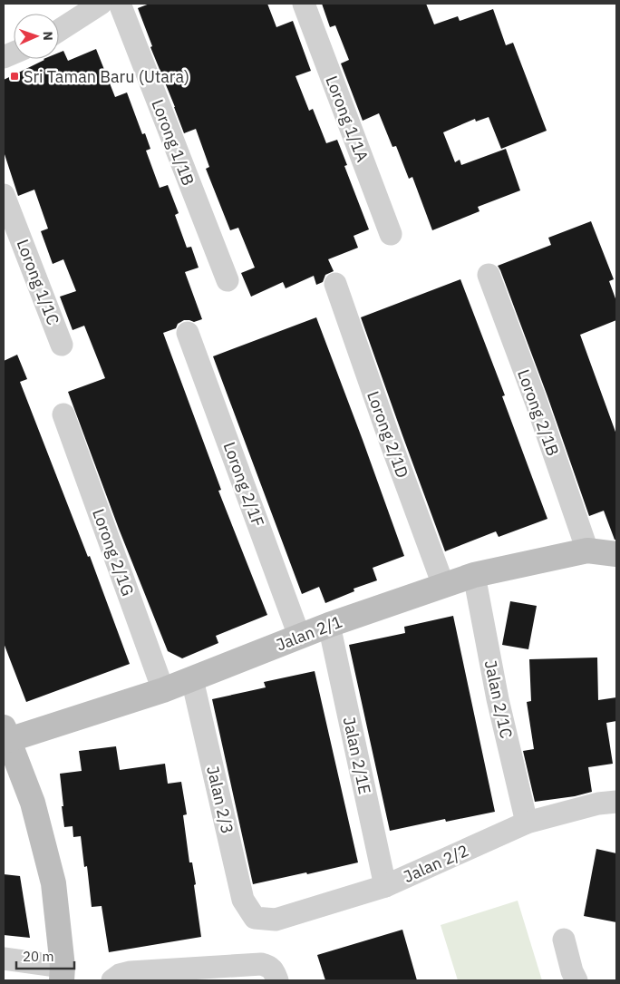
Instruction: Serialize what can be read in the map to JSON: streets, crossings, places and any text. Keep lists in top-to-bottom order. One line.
{"streets":{"street":["Lorong 1/1A","Lorong 1/1B","Lorong 1/1C","Lorong 2/1B","Lorong 2/1D","Lorong 2/1F","Lorong 2/1G","Jalan 2/1","Jalan 2/1C","Jalan 2/1E","Jalan 2/3","Jalan 2/2"]},"crossings":[["Lorong 2/1B","Jalan 2/1"],["Lorong 2/1D","Jalan 2/1"],["Lorong 2/1F","Jalan 2/1"],["Lorong 2/1G","Jalan 2/1"],["Jalan 2/1","Jalan 2/1C"],["Jalan 2/1","Jalan 2/1E"],["Jalan 2/1","Jalan 2/3"],["Jalan 2/1C","Jalan 2/2"],["Jalan 2/1E","Jalan 2/2"],["Jalan 2/3","Jalan 2/2"]],"places":{"transit":["Sri Taman Baru (Utara)"]},"scale_bar":"20 m","north":"right"}
